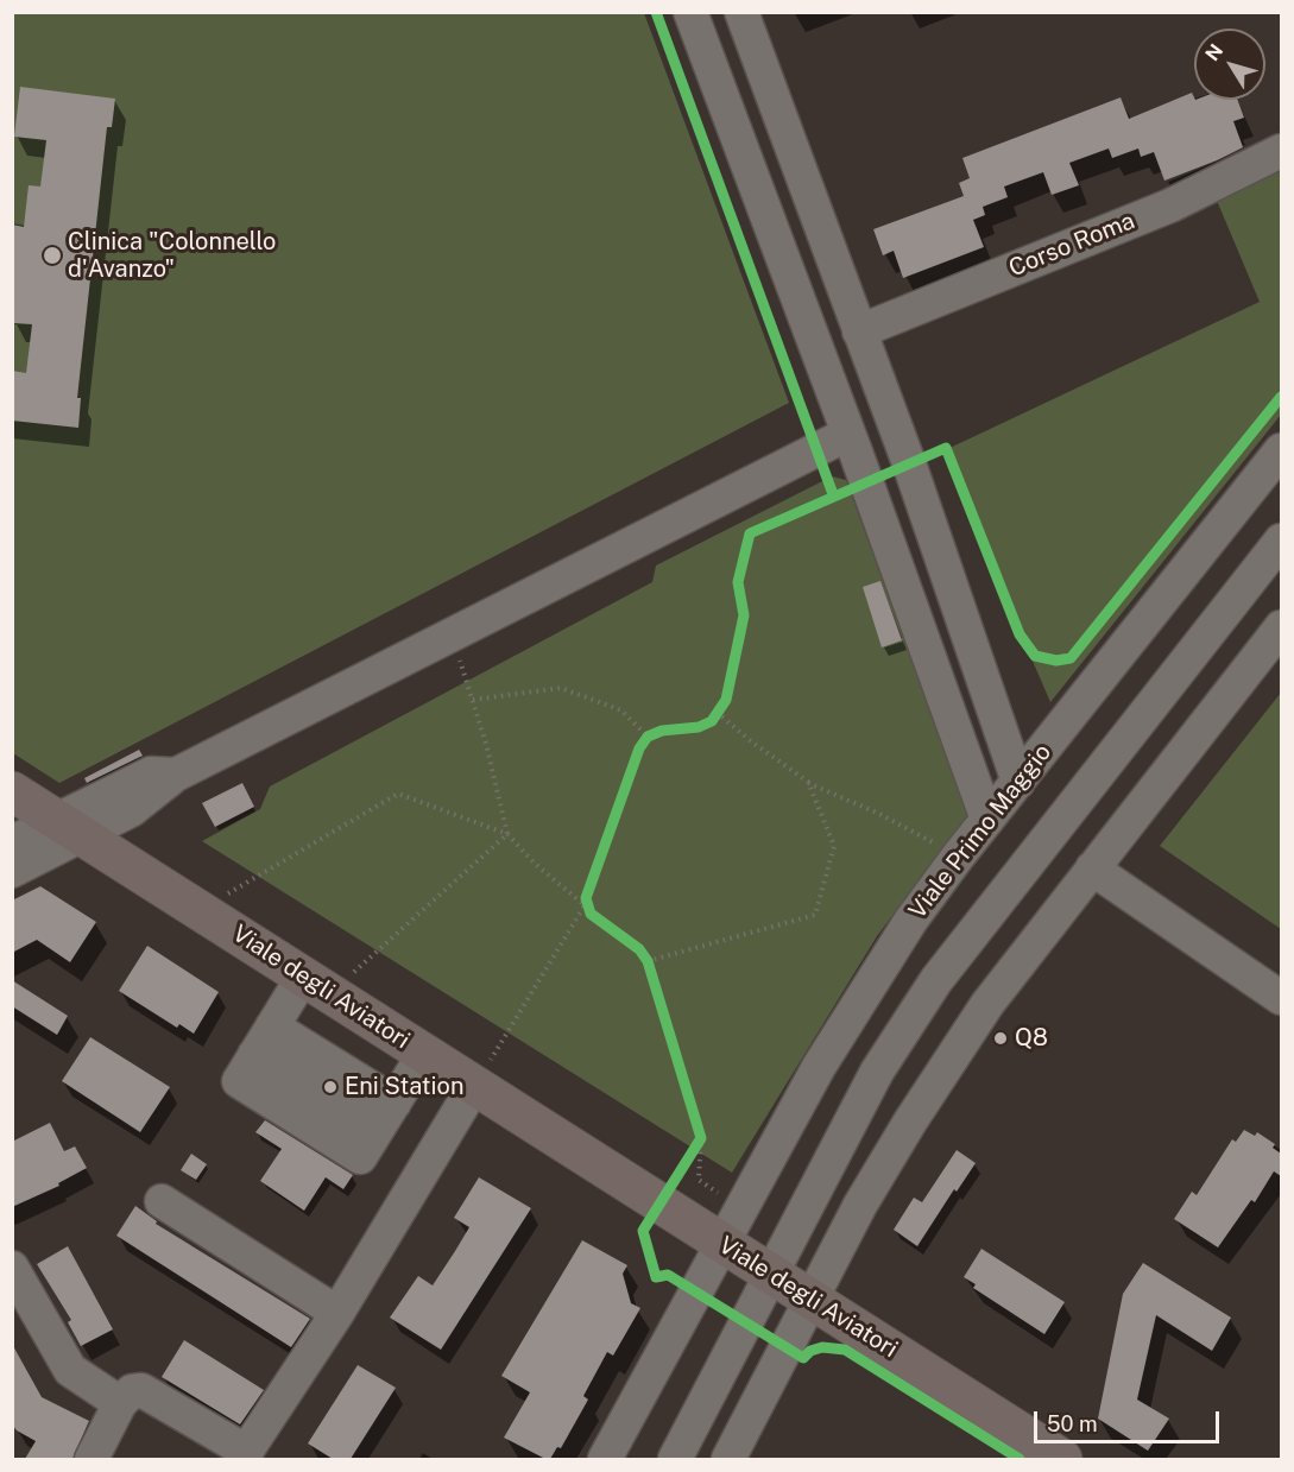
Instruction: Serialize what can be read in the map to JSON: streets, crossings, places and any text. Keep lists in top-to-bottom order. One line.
{"streets":{"main road":["Viale degli Aviatori"],"street":["Corso Roma","Viale Primo Maggio"]},"crossings":[["Viale Primo Maggio","Viale degli Aviatori"]],"places":["Clinica \"Colonnello d'Avanzo\"","Q8","Eni Station"],"scale_bar":"50 m","north":"top left"}
